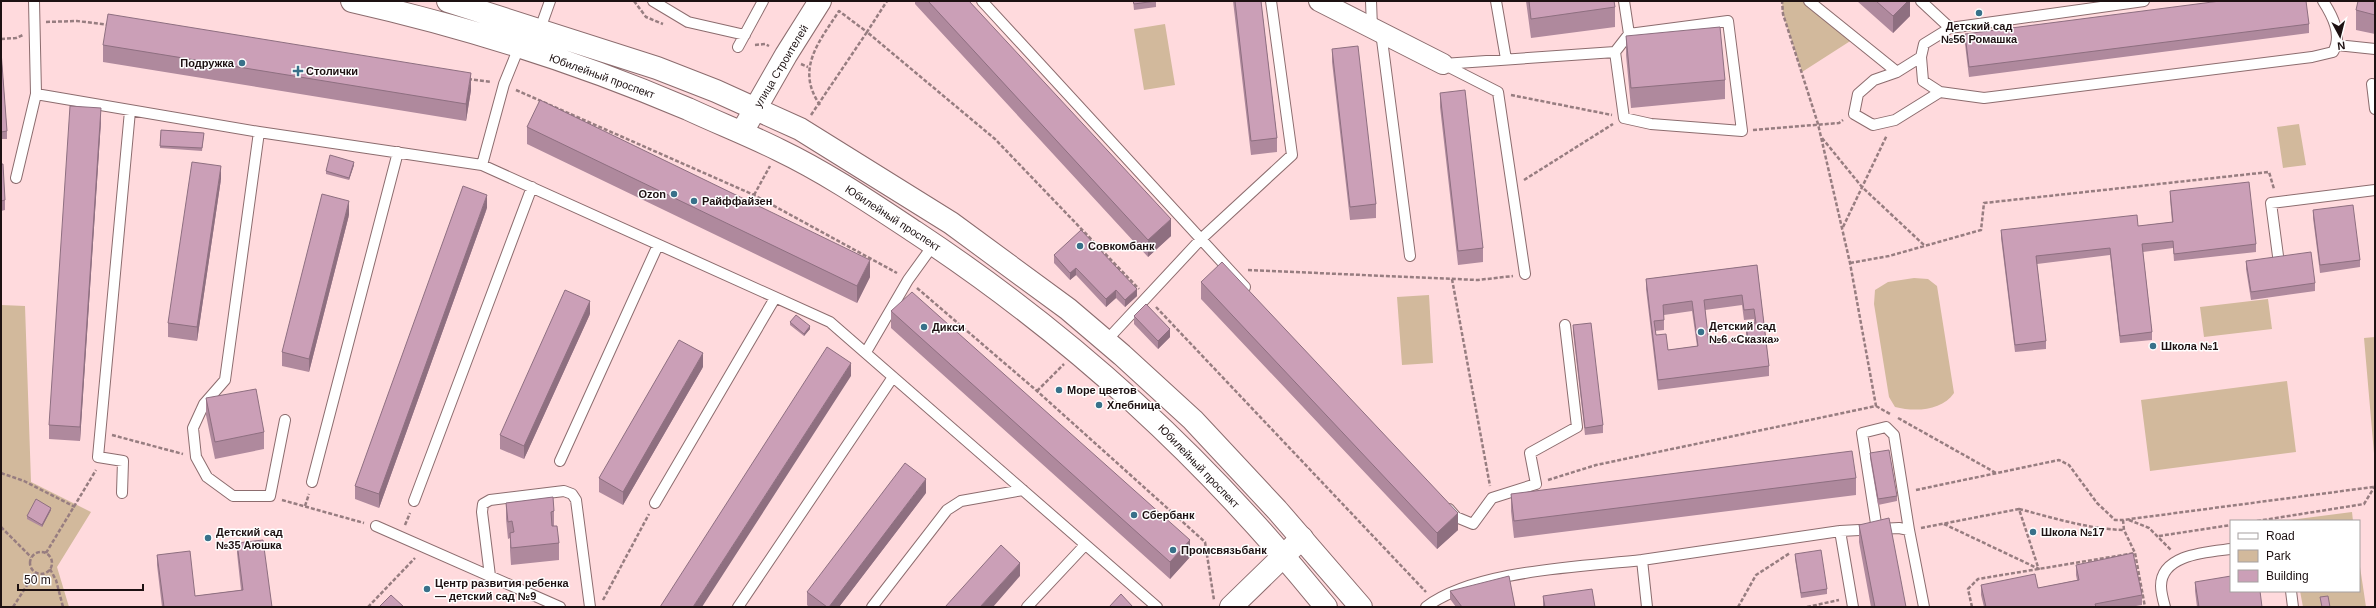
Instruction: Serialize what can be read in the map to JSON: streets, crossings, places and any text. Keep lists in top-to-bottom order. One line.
{"streets":{"main road":["улица Строителей","Юбилейный проспект"]},"crossings":[["улица Строителей","Юбилейный проспект"]],"places":{"other":["Детский сад №56 Ромашка","Подружка","Ozon","Райффайзен","Совкомбанк","Дикси","Детский сад №6 «Сказка»","Школа №1","Море цветов","Хлебница","Сбербанк","Школа №17","Детский сад №35 Аюшка","Промсвязьбанк","Центр развития ребенка — детский сад №9"],"health":["Столички"]},"legend":["Road","Park","Building"],"scale_bar":"50 m","north":"bottom"}
